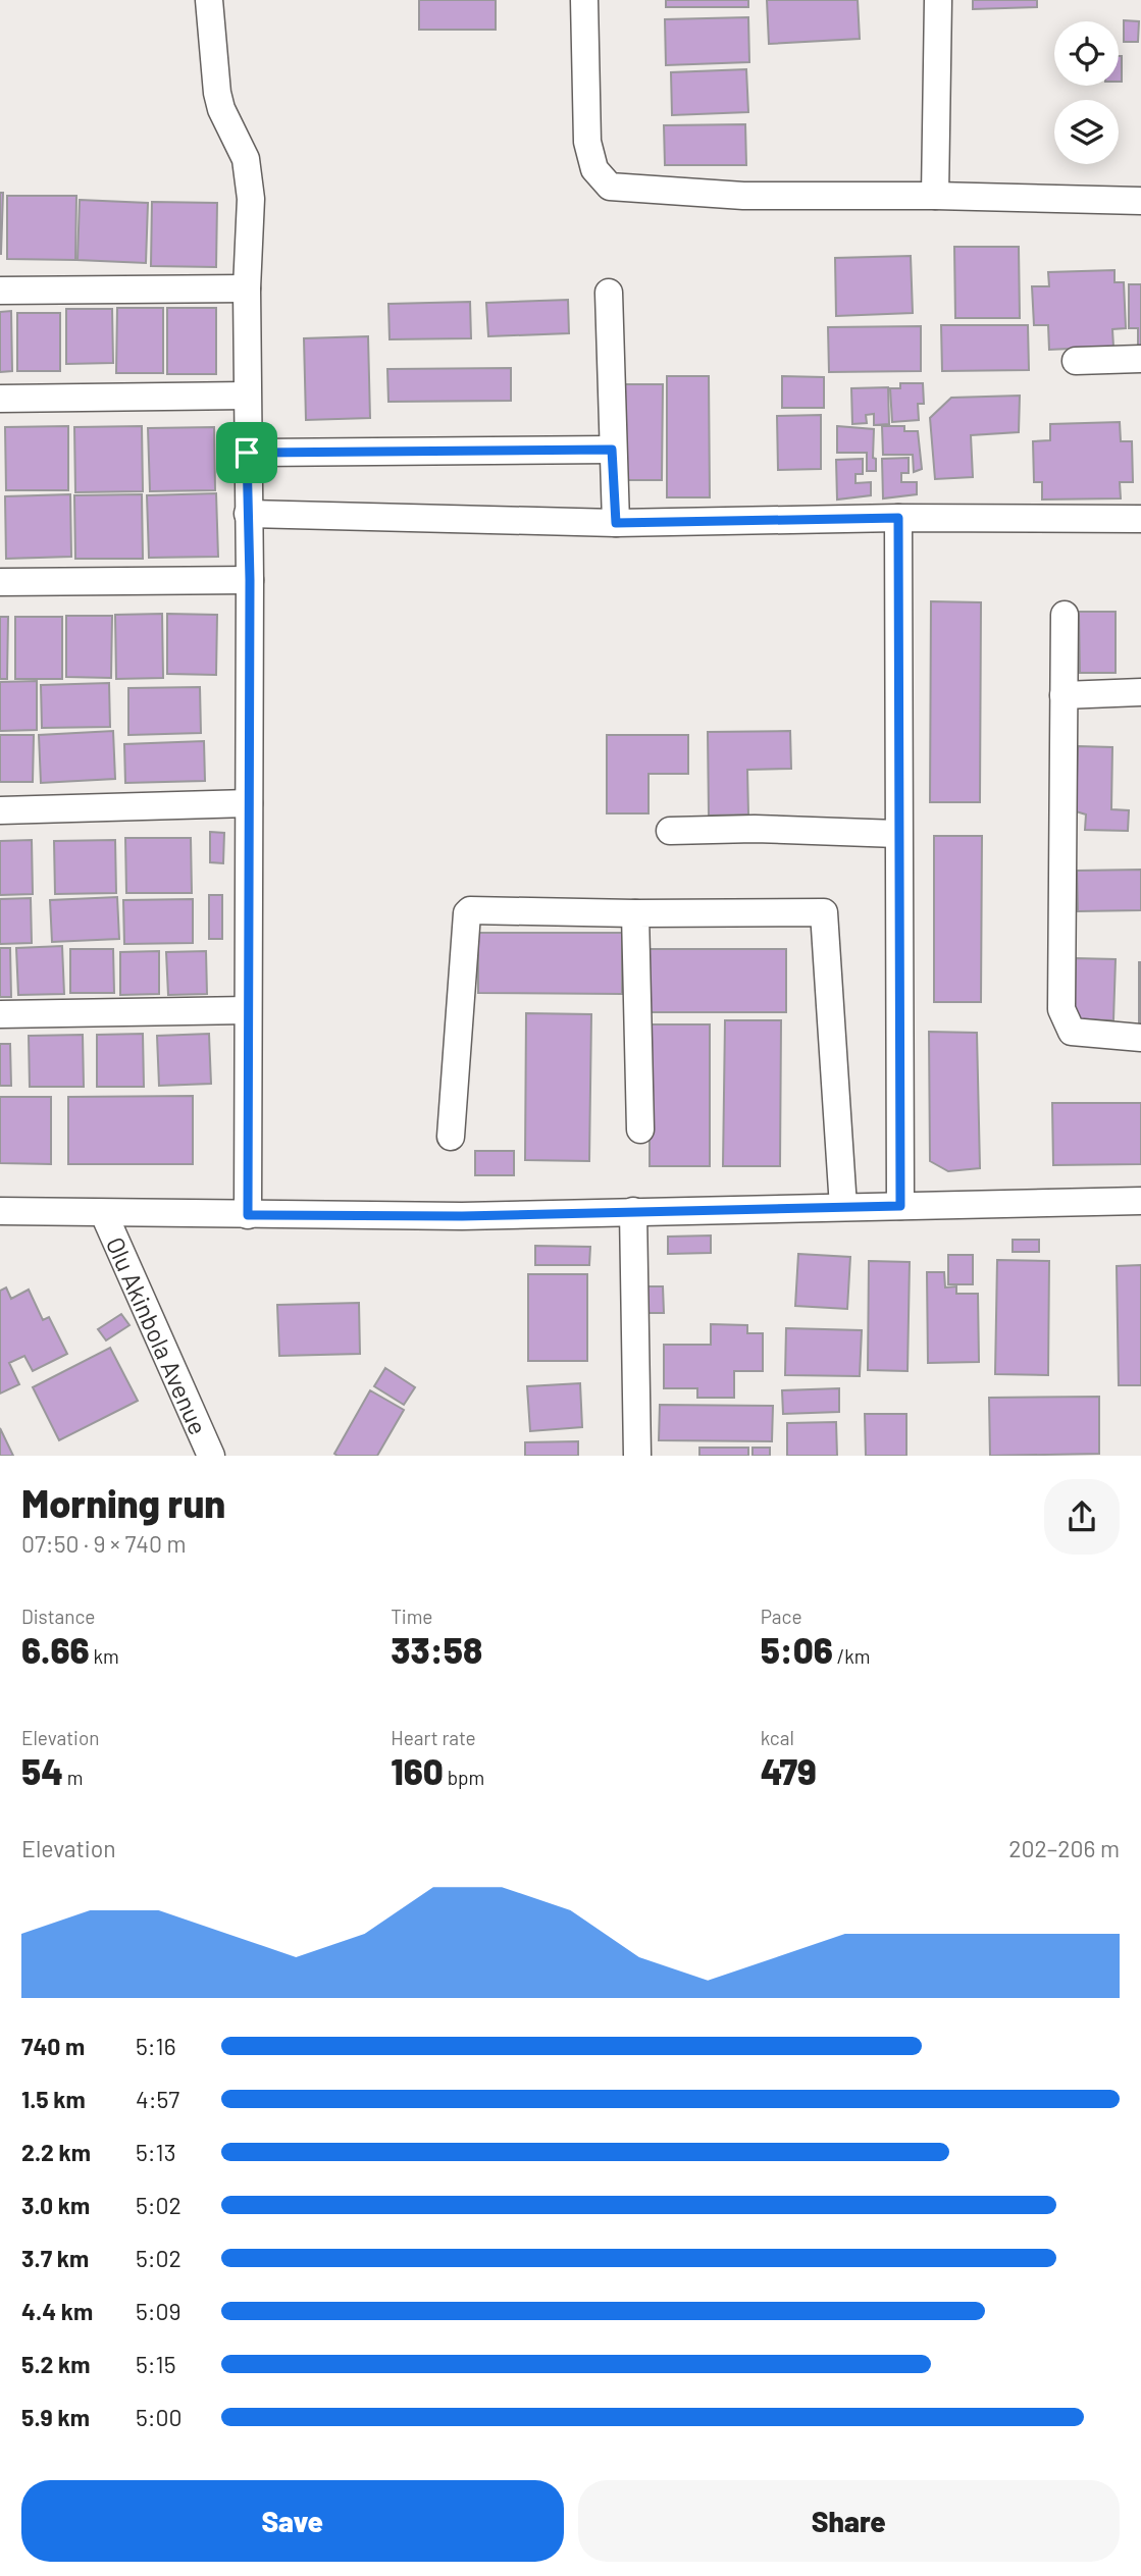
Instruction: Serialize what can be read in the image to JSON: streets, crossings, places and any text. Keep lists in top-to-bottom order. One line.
{"streets":{"street":["Olu Akinbola Avenue"]},"page":{"heading":["Morning run","07:50 · 9 × 740 m"],"stats":[["Distance","6.66 km"],["Time","33:58"],["Pace","5:06 /km"],["Elevation","54 m"],["Heart rate","160 bpm"],["kcal","479"]],"chart":["Elevation","202–206 m"],"list":[{"name":"740 m","note":"5:16"},{"name":"1.5 km","note":"4:57"},{"name":"2.2 km","note":"5:13"},{"name":"3.0 km","note":"5:02"},{"name":"3.7 km","note":"5:02"},{"name":"4.4 km","note":"5:09"},{"name":"5.2 km","note":"5:15"},{"name":"5.9 km","note":"5:00"}],"buttons":["Save","Share"]}}
